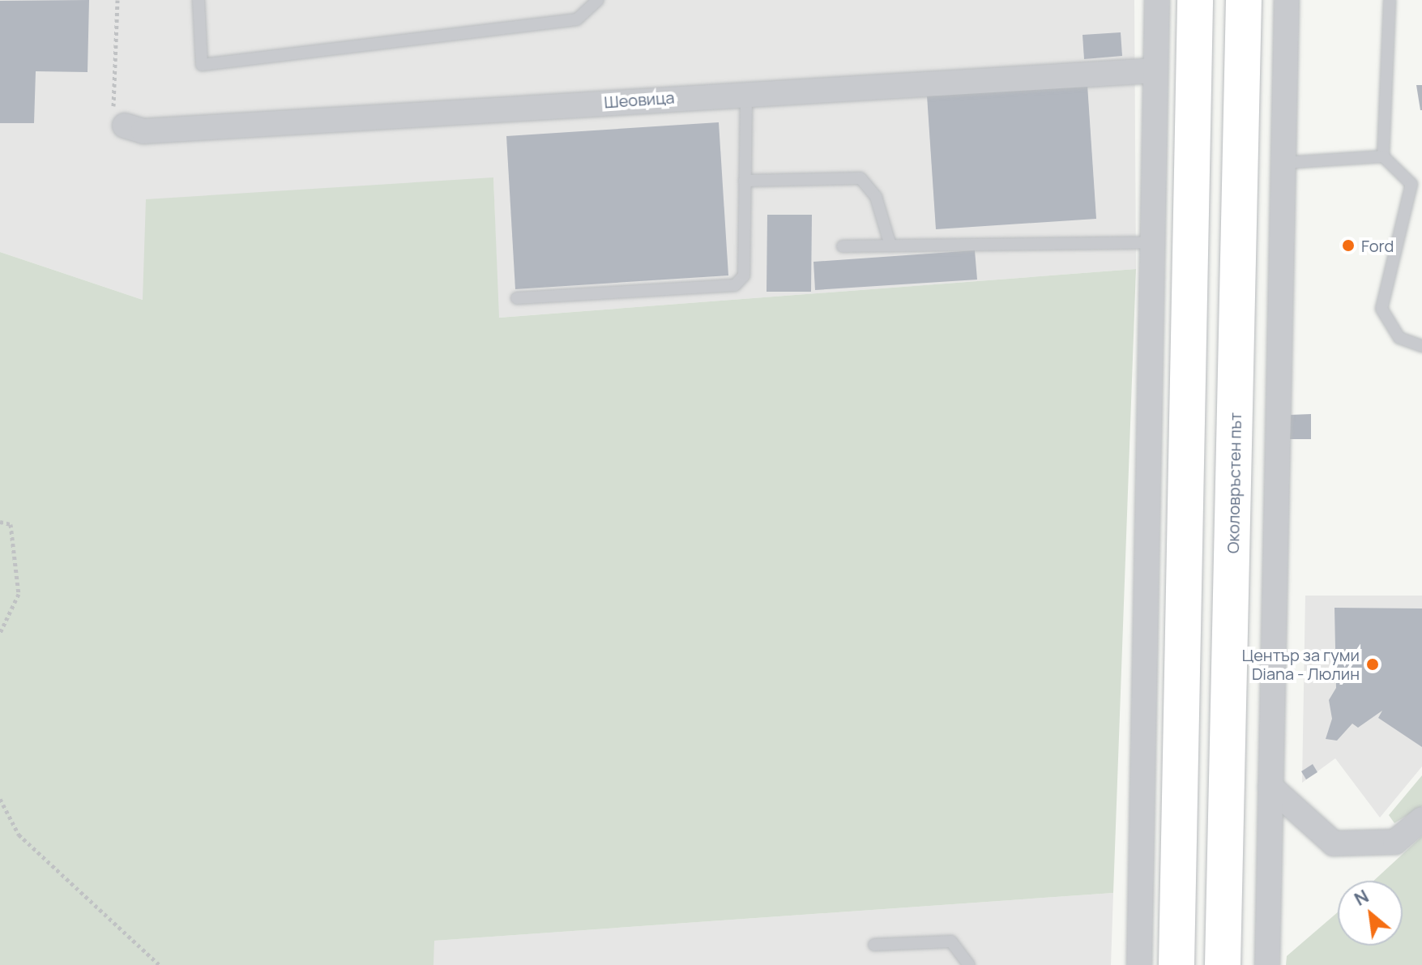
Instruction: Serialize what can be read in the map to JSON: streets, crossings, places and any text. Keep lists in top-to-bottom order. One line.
{"streets":{"highway":["Околовръстен път"],"street":["Шеовица"]},"places":["Ford","Център за гуми Diana - Люлин"],"north":"top left"}
